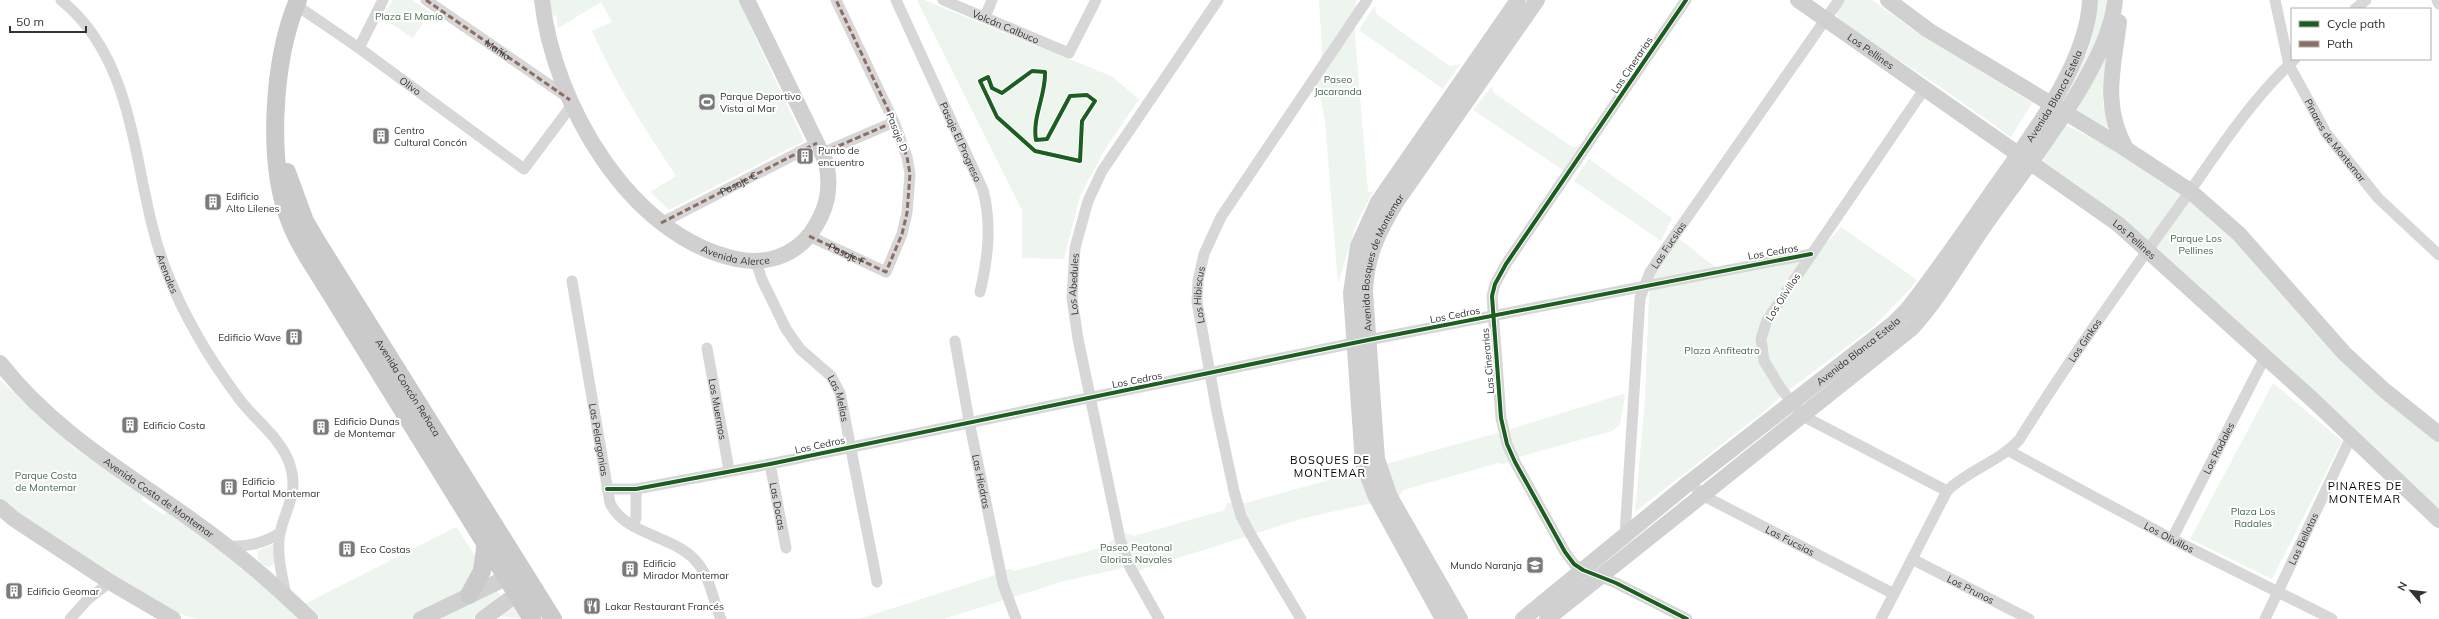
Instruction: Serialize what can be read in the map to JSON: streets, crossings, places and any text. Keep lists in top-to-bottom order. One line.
{"streets":{"main road":["Avenida Concón Reñaca"],"street":["Volcán Calbuco","Mañío","Los Pellines","Las Cinerarias","Olivo","Avenida Blanca Estela","Pasaje D","Pinares de Montemar","Pasaje El Progreso","Pasaje C","Las Fucsias","Avenida Alerce","Los Cedros","Pasaje F","Avenida Bosques de Montemar","Arenales","Los Abedules","Los Hibiscus","Los Olivillos","Los Ginkos","Las Melias","Los Muermos","Las Pelargonias","Los Radales","Las Hiedras","Avenida Costa de Montemar","Las Docas","Las Bellotas","Los Prunos"]},"crossings":[["Mañío","Olivo"],["Mañío","Avenida Alerce"],["Los Pellines","Avenida Blanca Estela"],["Los Pellines","Las Fucsias"],["Los Pellines","Los Olivillos"],["Los Pellines","Los Ginkos"],["Los Pellines","Los Radales"],["Los Pellines","Las Bellotas"],["Las Cinerarias","Avenida Blanca Estela"],["Las Cinerarias","Los Cedros"],["Olivo","Avenida Alerce"],["Olivo","Avenida Concón Reñaca"],["Avenida Blanca Estela","Las Fucsias"],["Avenida Blanca Estela","Los Olivillos"],["Pasaje D","Pasaje C"],["Pasaje D","Pasaje F"],["Pinares de Montemar","Los Ginkos"],["Pasaje C","Avenida Alerce"],["Las Fucsias","Los Cedros"],["Las Fucsias","Los Ginkos"],["Avenida Alerce","Pasaje F"],["Avenida Alerce","Las Melias"],["Los Cedros","Avenida Bosques de Montemar"],["Los Cedros","Los Abedules"],["Los Cedros","Los Hibiscus"],["Los Cedros","Los Olivillos"],["Los Cedros","Las Melias"],["Los Cedros","Los Muermos"],["Los Cedros","Las Pelargonias"],["Los Cedros","Las Hiedras"],["Los Cedros","Las Docas"],["Arenales","Avenida Costa de Montemar"],["Los Olivillos","Los Ginkos"],["Los Olivillos","Los Radales"],["Los Olivillos","Las Bellotas"],["Los Ginkos","Los Prunos"]],"districts":["BOSQUES DE MONTEMAR","PINARES DE MONTEMAR"],"parks":["Plaza El Manío","Paseo Jacaranda","Parque Los Pellines","Plaza Anfiteatro","Parque Costa de Montemar","Plaza Los Radales","Paseo Peatonal Glorias Navales"],"places":{"sports":["Parque Deportivo Vista al Mar"],"building":["Centro Cultural Concón","Punto de encuentro","Edificio Alto Lilenes","Edificio Wave","Edificio Costa","Edificio Dunas de Montemar","Edificio Portal Montemar","Eco Costas","Edificio Mirador Montemar","Edificio Geomar"],"school or university":["Mundo Naranja"],"restaurant":["Lakar Restaurant Francés"]},"legend":["Cycle path","Path"],"scale_bar":"50 m","north":"top left"}
